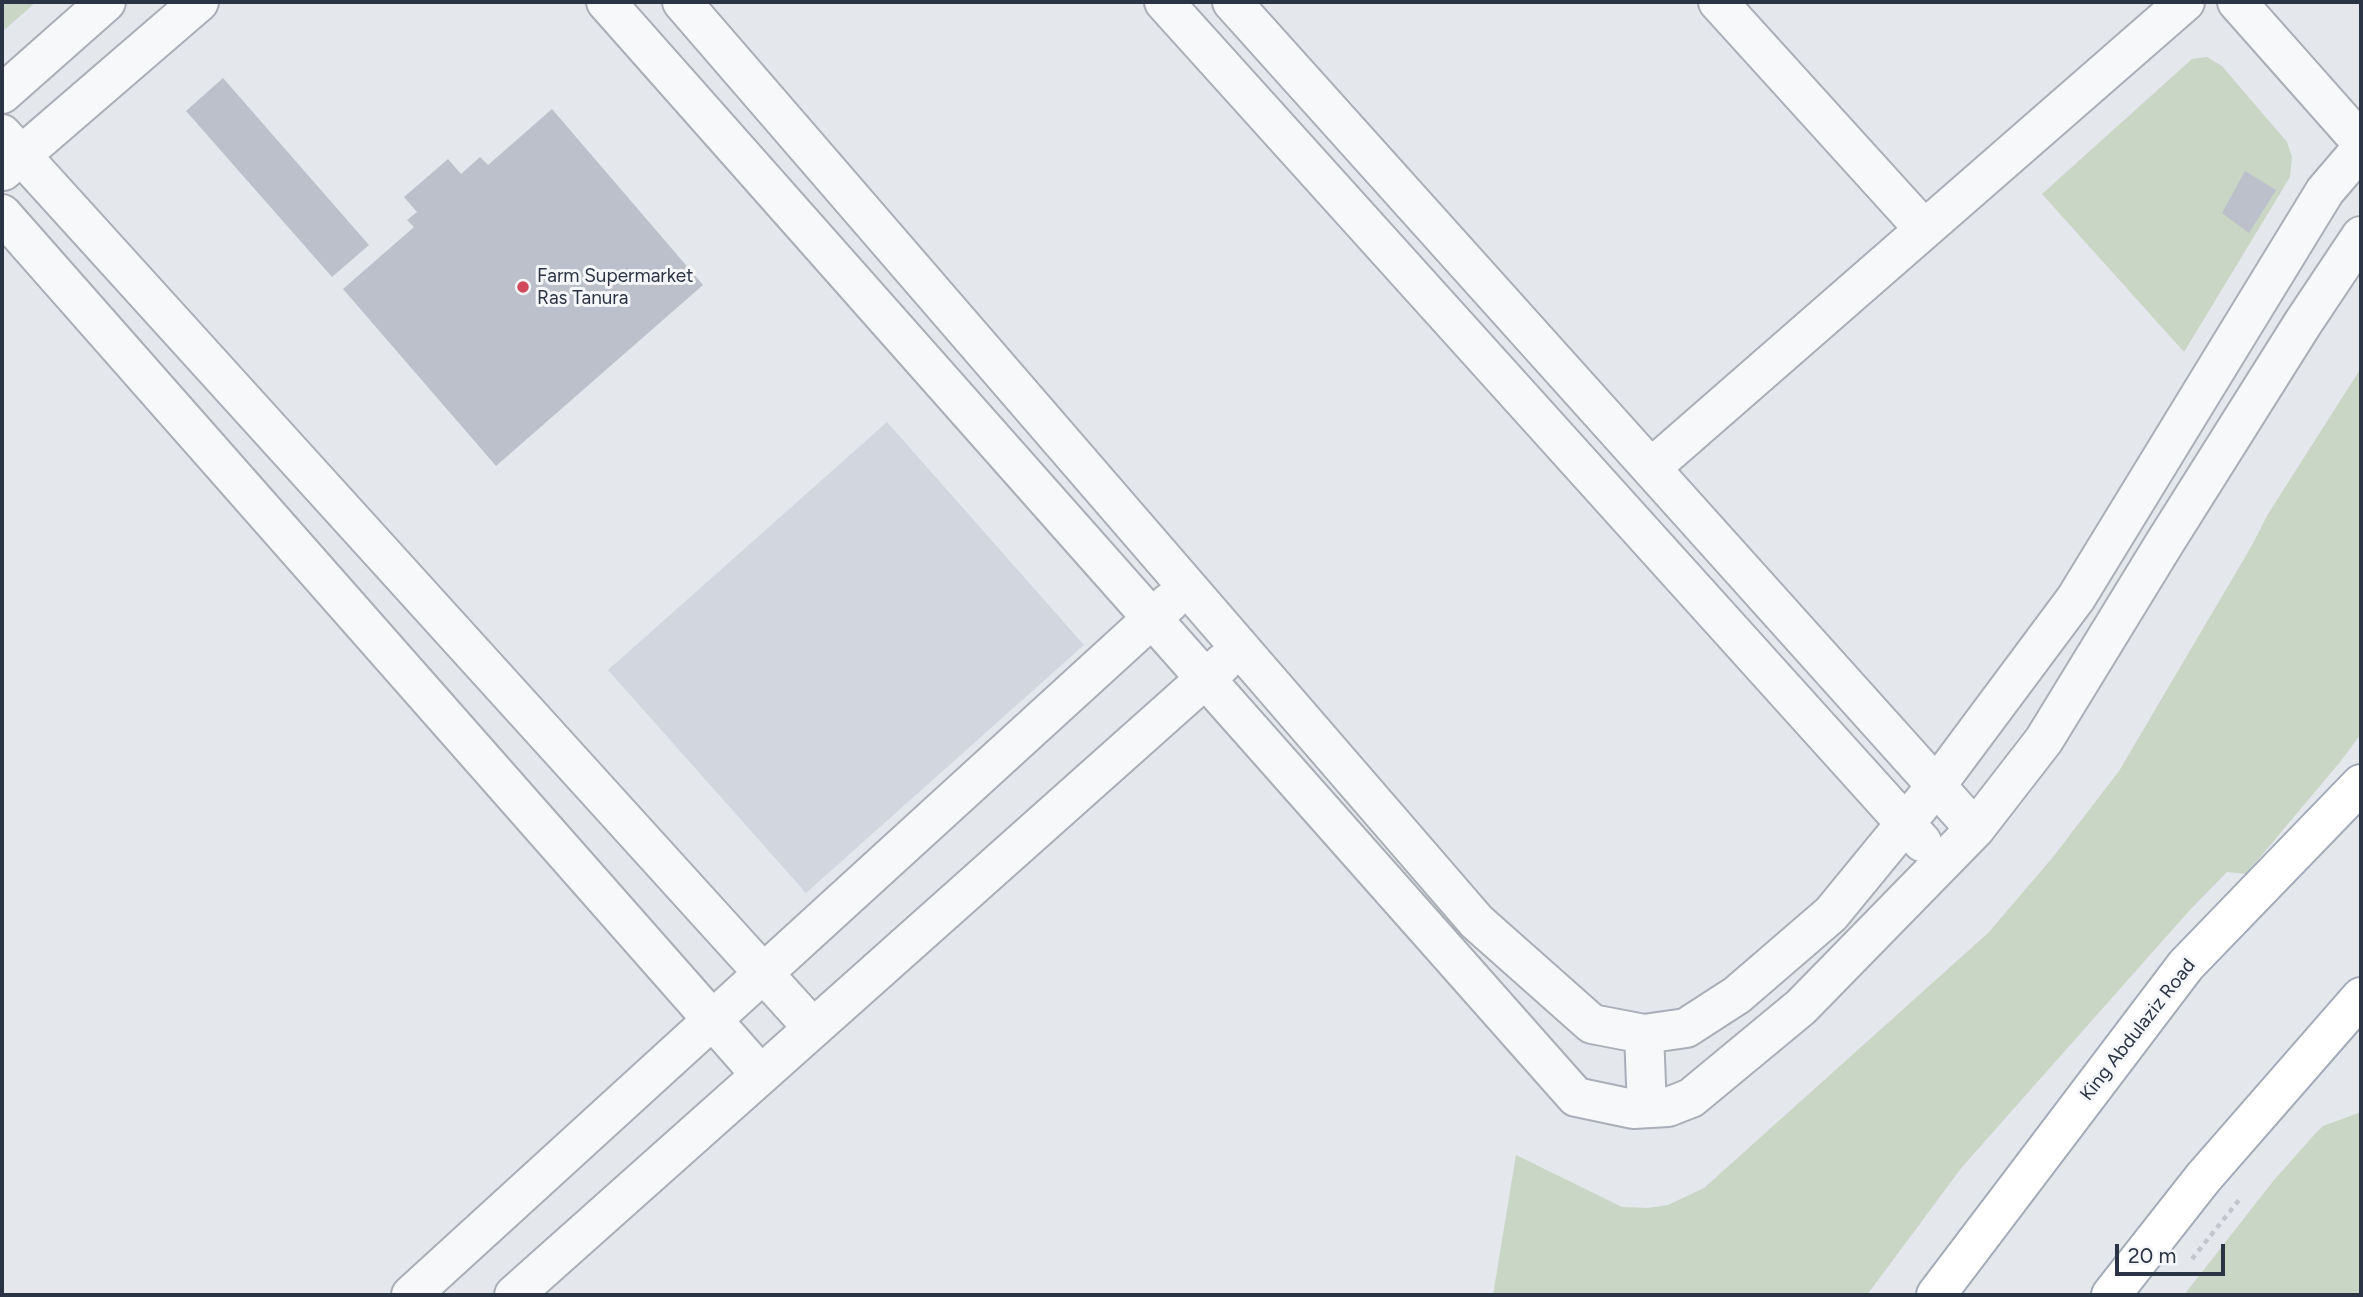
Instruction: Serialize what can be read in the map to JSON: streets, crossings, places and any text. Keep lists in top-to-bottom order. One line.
{"streets":{"main road":["King Abdulaziz Road"]},"places":["Farm Supermarket Ras Tanura"],"scale_bar":"20 m"}
